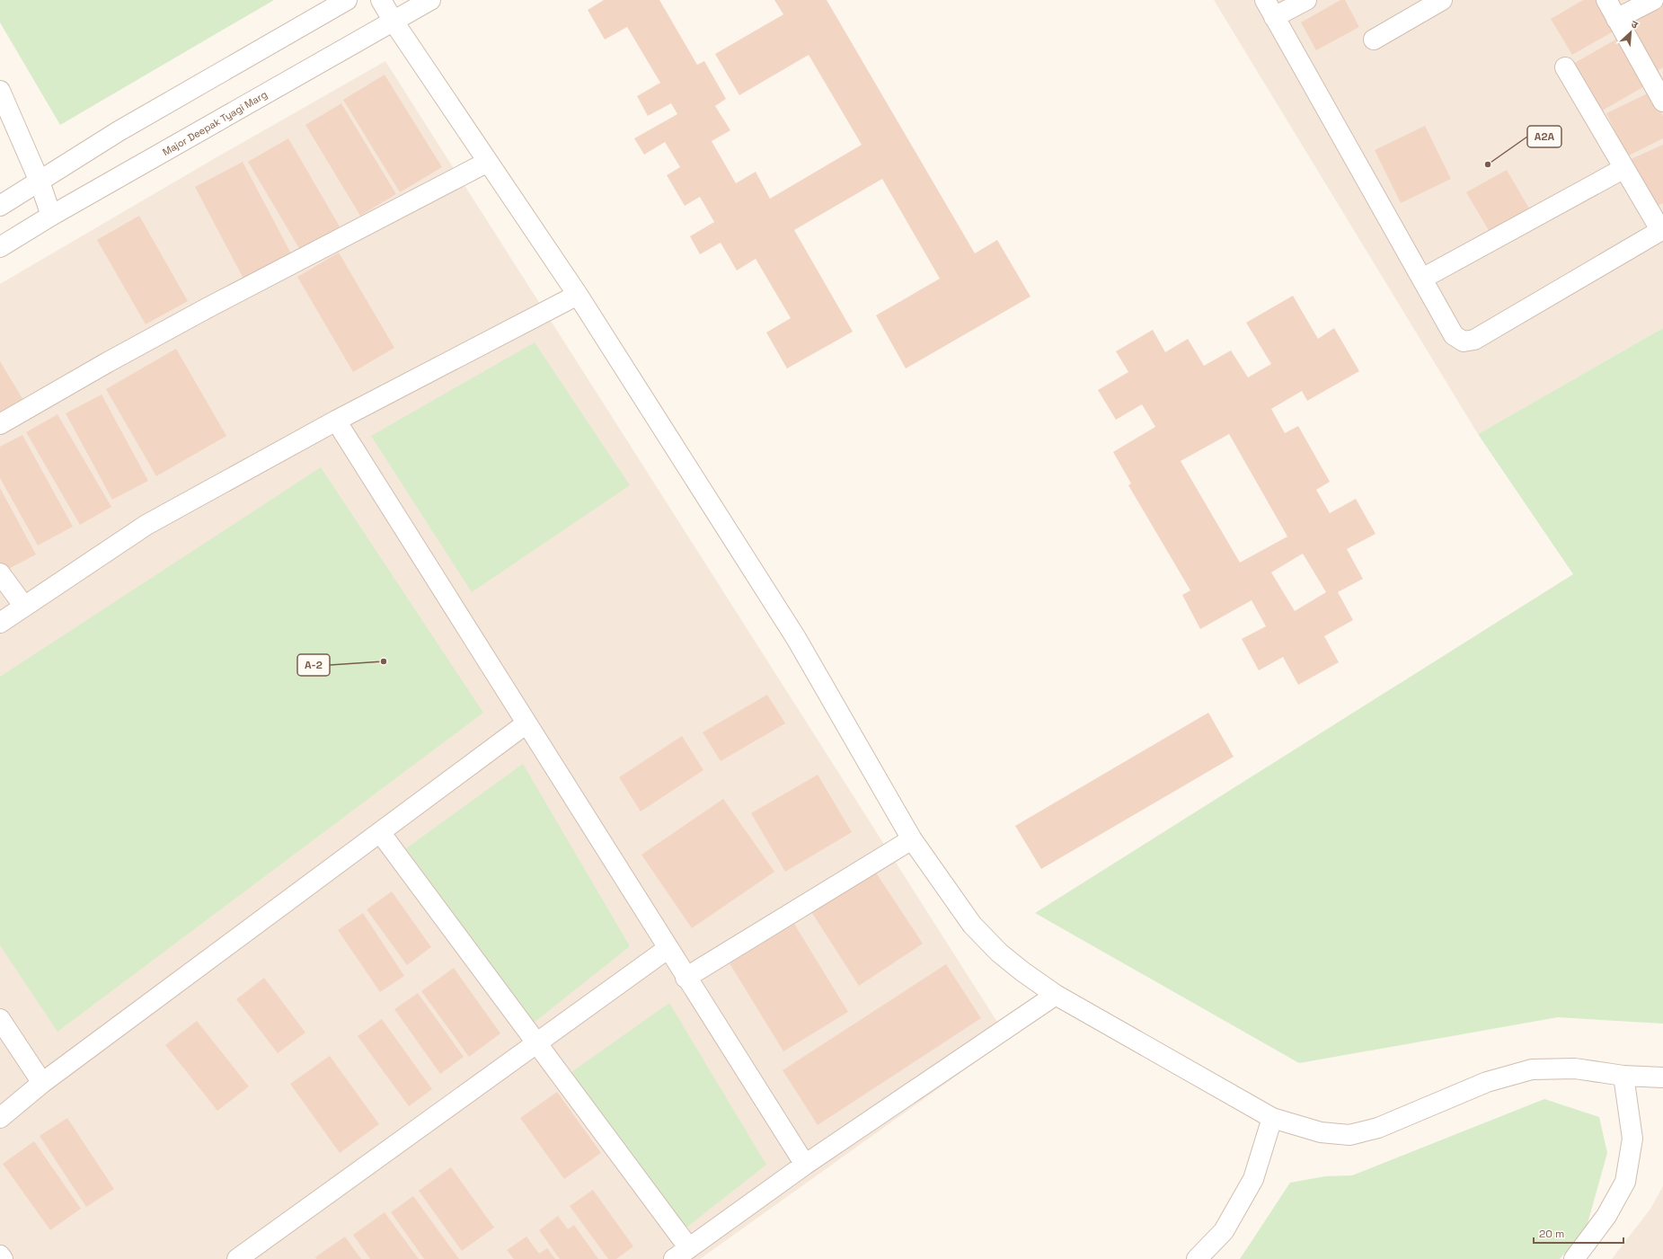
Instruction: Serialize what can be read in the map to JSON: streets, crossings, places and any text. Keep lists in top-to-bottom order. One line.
{"streets":{"street":["Major Deepak Tyagi Marg"]},"places":["A2A","A-2"],"scale_bar":"20 m","north":"top right"}
